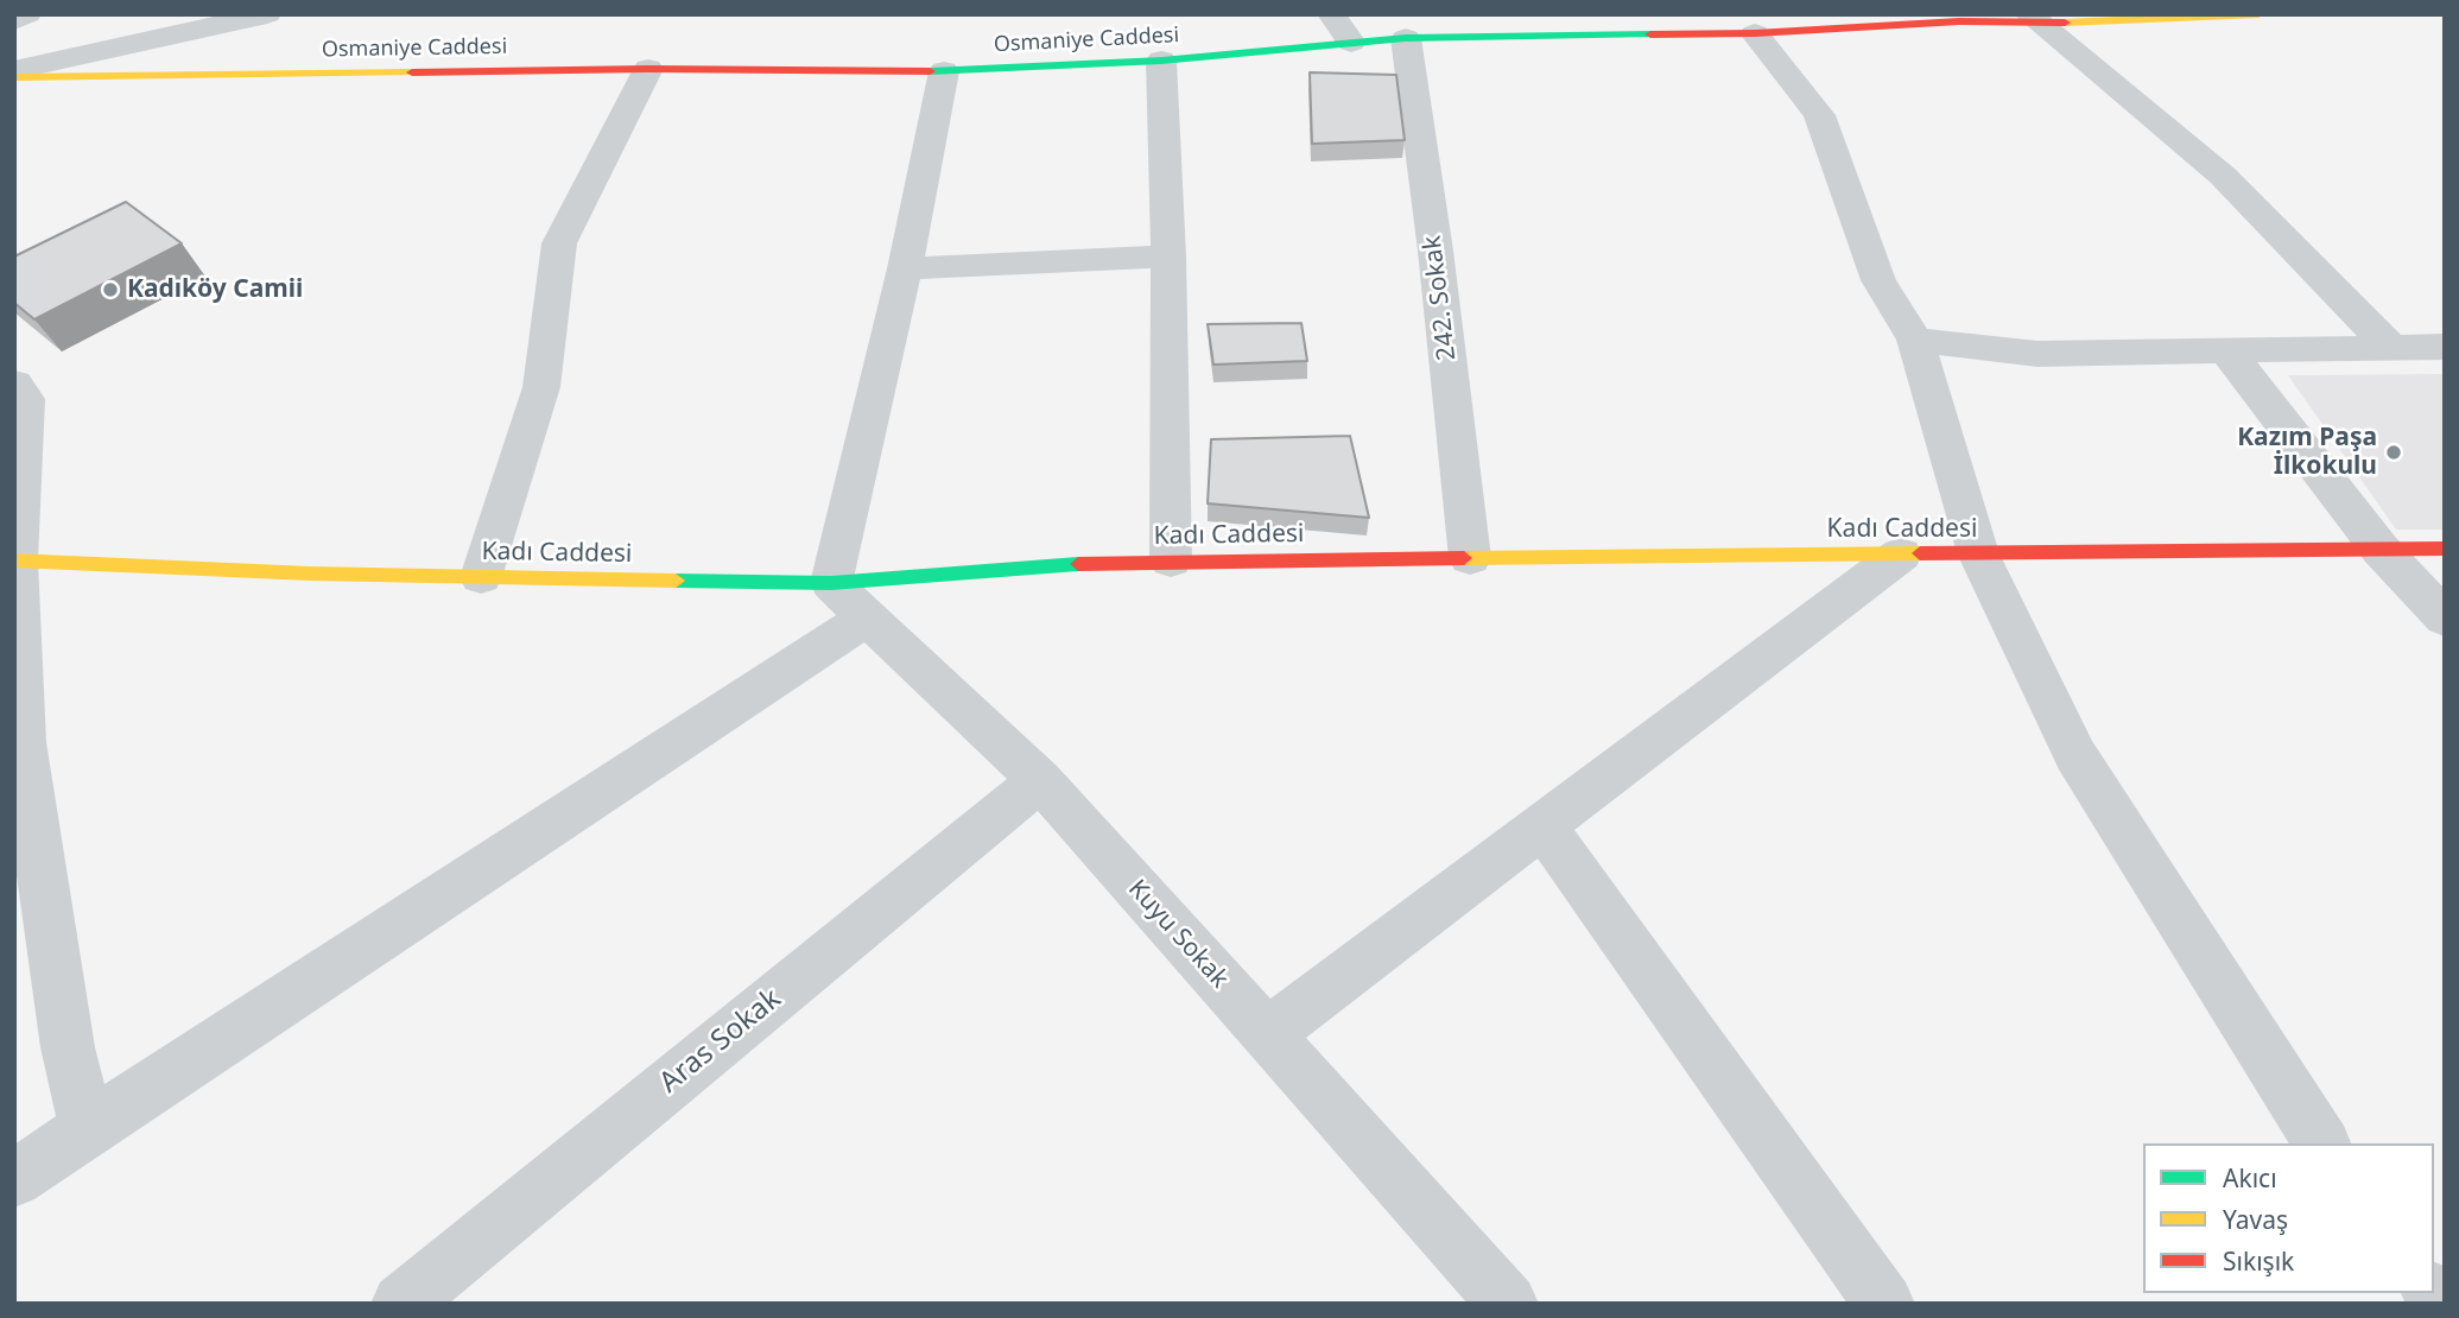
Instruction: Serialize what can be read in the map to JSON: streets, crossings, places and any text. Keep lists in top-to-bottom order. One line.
{"streets":{"street":["Osmaniye Caddesi","242. Sokak","Kadı Caddesi","Kuyu Sokak","Aras Sokak"]},"crossings":[["Osmaniye Caddesi","242. Sokak"],["242. Sokak","Kadı Caddesi"],["Kadı Caddesi","Kuyu Sokak"],["Kuyu Sokak","Aras Sokak"]],"places":["Kadıköy Camii","Kazım Paşa İlkokulu"],"legend":["Akıcı","Yavaş","Sıkışık"]}
